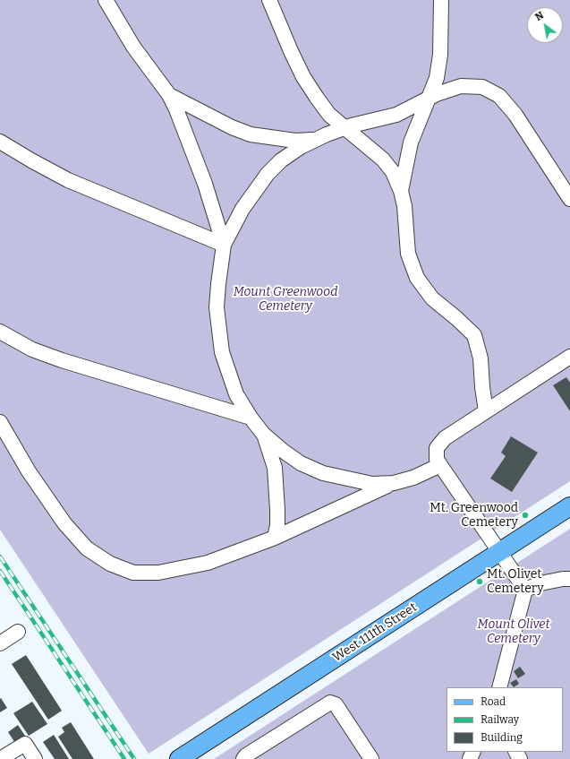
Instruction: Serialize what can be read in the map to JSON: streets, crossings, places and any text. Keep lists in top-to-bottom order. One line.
{"streets":{"main road":["West 111th Street"]},"parks":["Mount Greenwood Cemetery","Mount Olivet Cemetery"],"places":["Mt. Greenwood Cemetery","Mt. Olivet Cemetery"],"legend":["Road","Railway","Building"],"north":"top left"}
